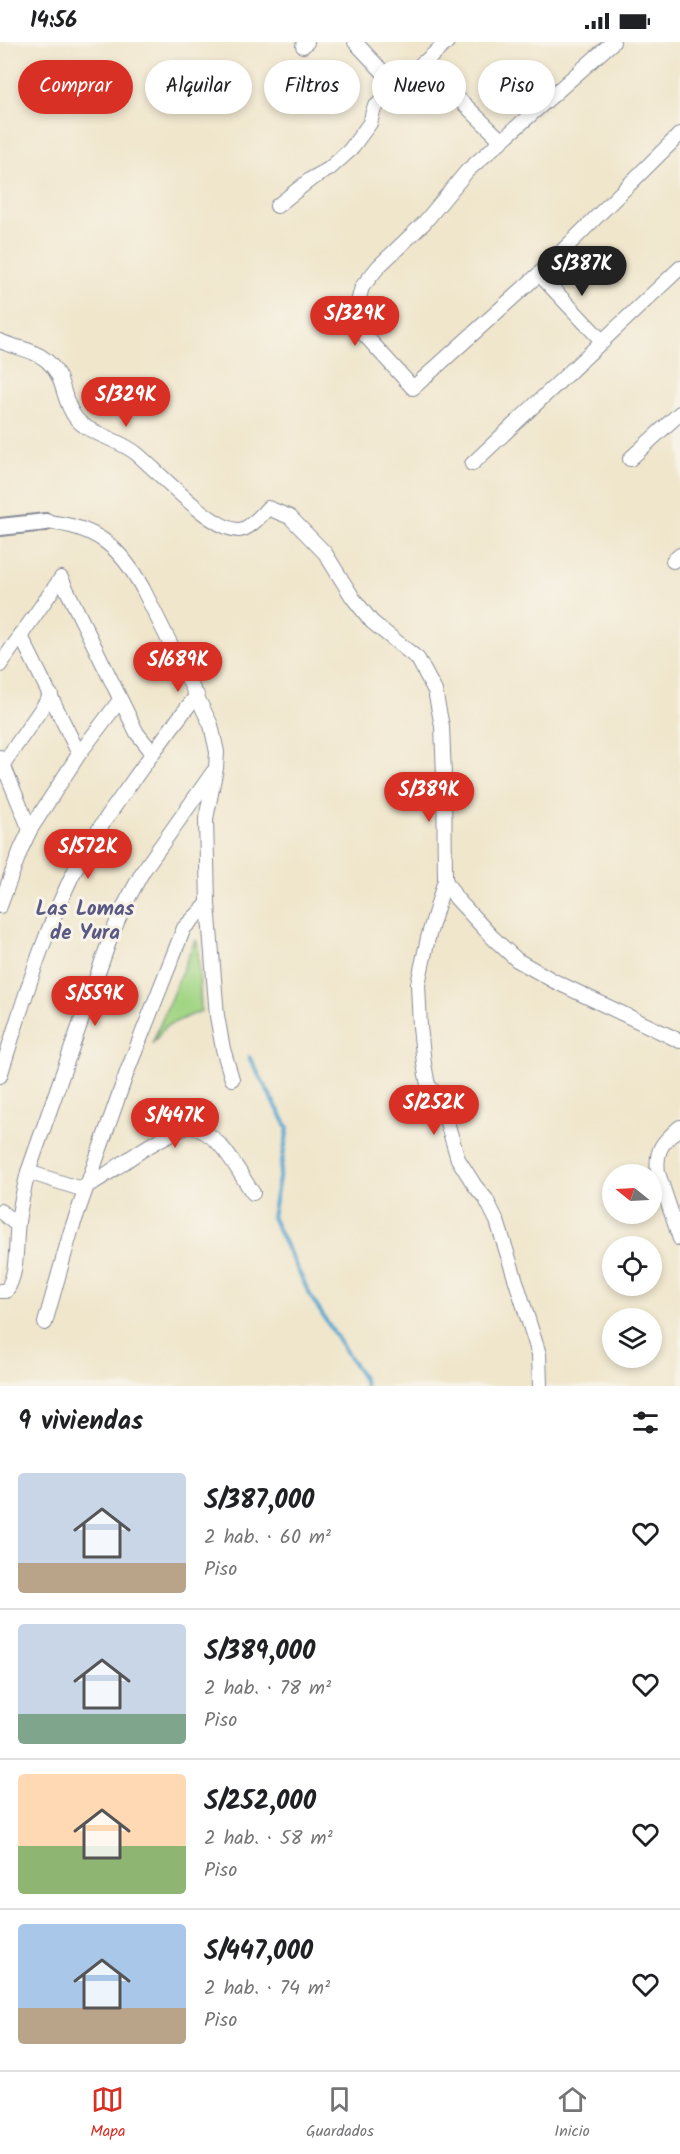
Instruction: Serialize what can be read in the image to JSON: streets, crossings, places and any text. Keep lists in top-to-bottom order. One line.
{"districts":["Las Lomas de Yura"],"north":"left","page":{"status":"14:56","chip":["Comprar","Alquilar","Filtros","Nuevo","Piso"],"price":["S/387K","S/329K","S/329K","S/689K","S/389K","S/572K","S/559K","S/252K","S/447K"],"heading":"9 viviendas","list":[{"name":"S/387,000","note":"2 hab. · 60 m² · Piso"},{"name":"S/389,000","note":"2 hab. · 78 m² · Piso"},{"name":"S/252,000","note":"2 hab. · 58 m² · Piso"},{"name":"S/447,000","note":"2 hab. · 74 m² · Piso"}],"tabs":["Mapa","Guardados","Inicio"]}}
